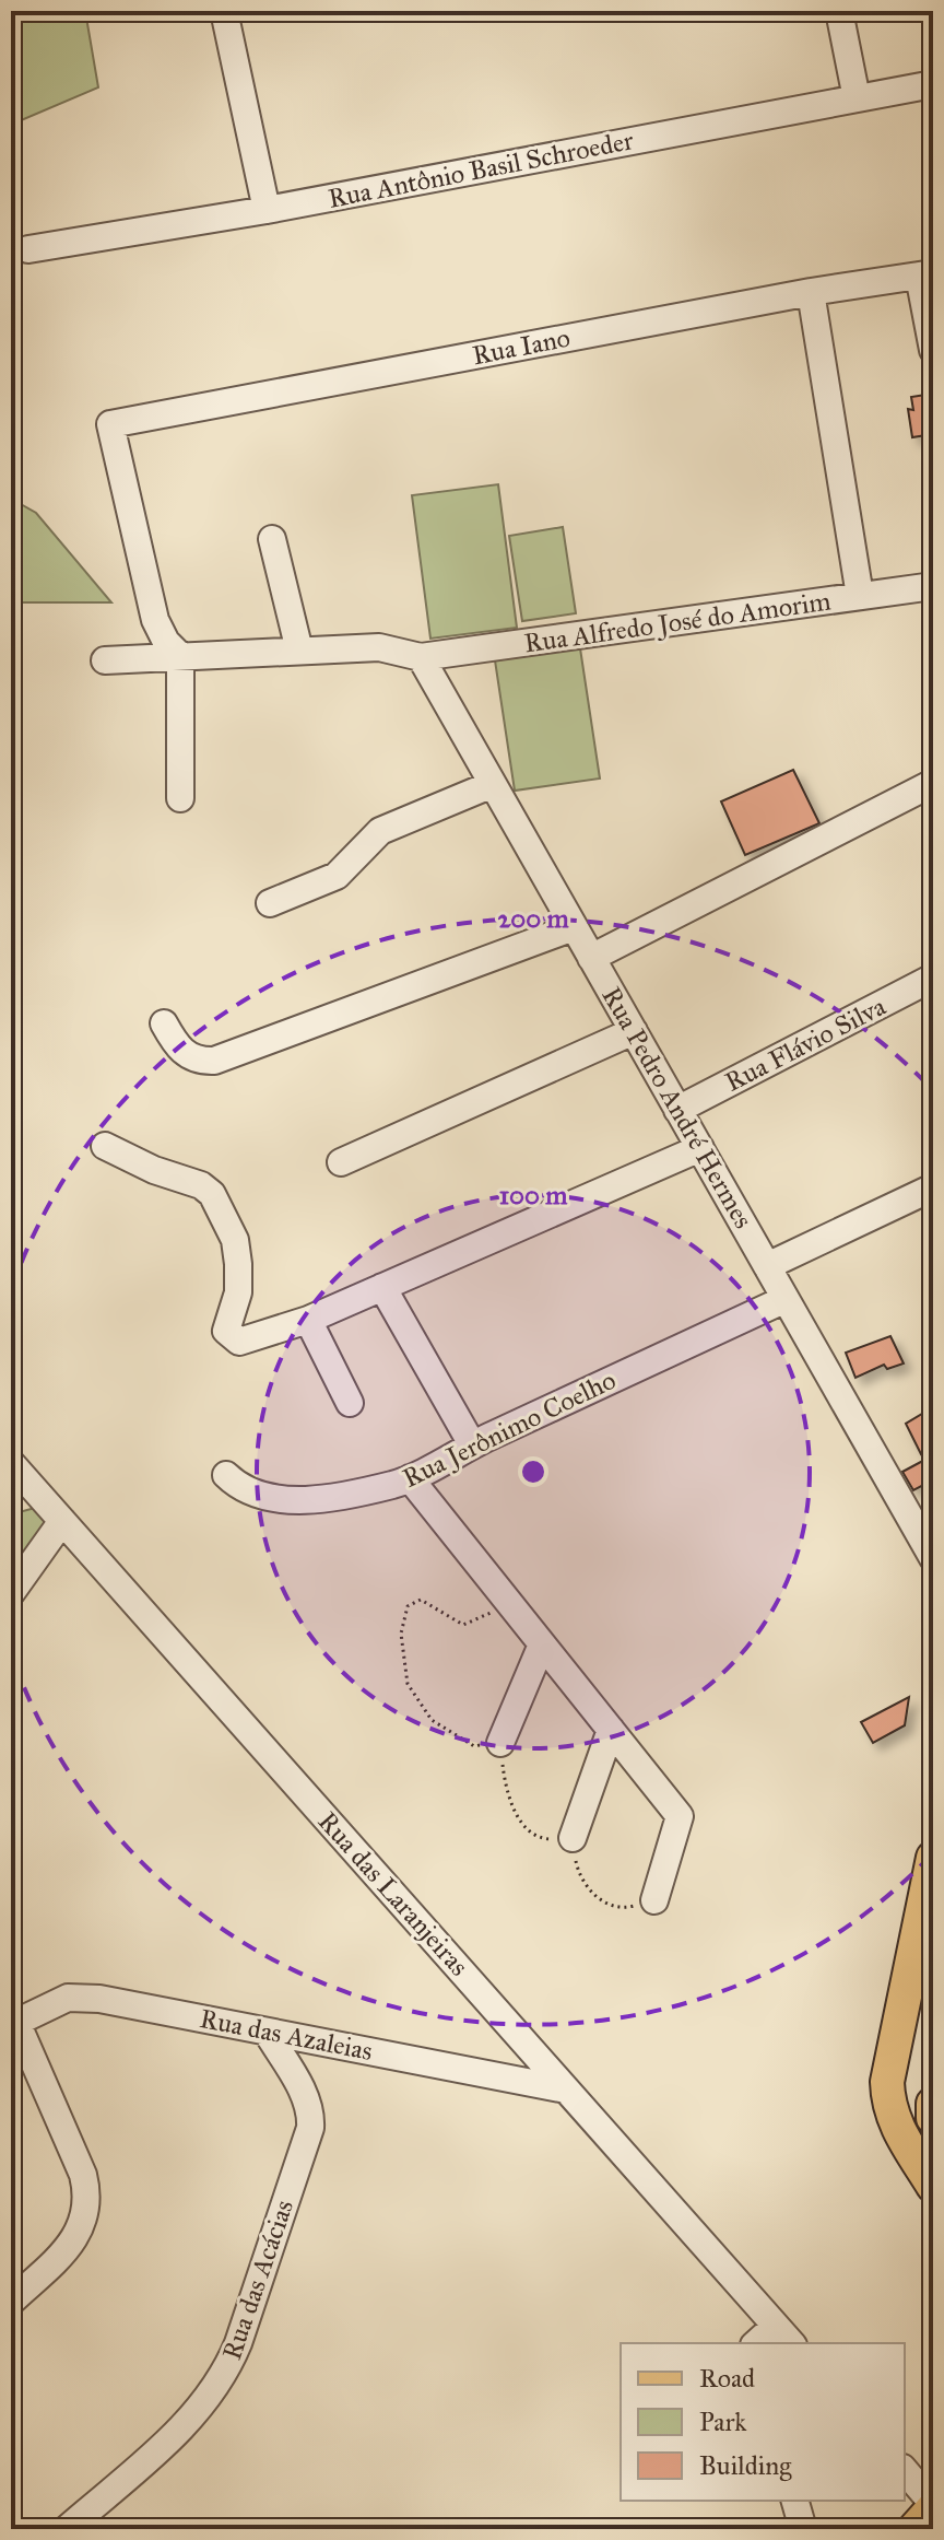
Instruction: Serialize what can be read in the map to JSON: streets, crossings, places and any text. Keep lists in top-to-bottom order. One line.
{"streets":{"street":["Rua Antônio Basil Schroeder","Rua Iano","Rua Alfredo José do Amorim","Rua Flávio Silva","Rua Pedro André Hermes","Rua Jerônimo Coelho","Rua das Laranjeiras","Rua das Azaleias","Rua das Acácias"]},"crossings":[["Rua Alfredo José do Amorim","Rua Pedro André Hermes"],["Rua Flávio Silva","Rua Pedro André Hermes"],["Rua Pedro André Hermes","Rua Jerônimo Coelho"],["Rua das Laranjeiras","Rua das Azaleias"],["Rua das Azaleias","Rua das Acácias"]],"legend":["Road","Park","Building"],"rings":["200 m","100 m"]}
